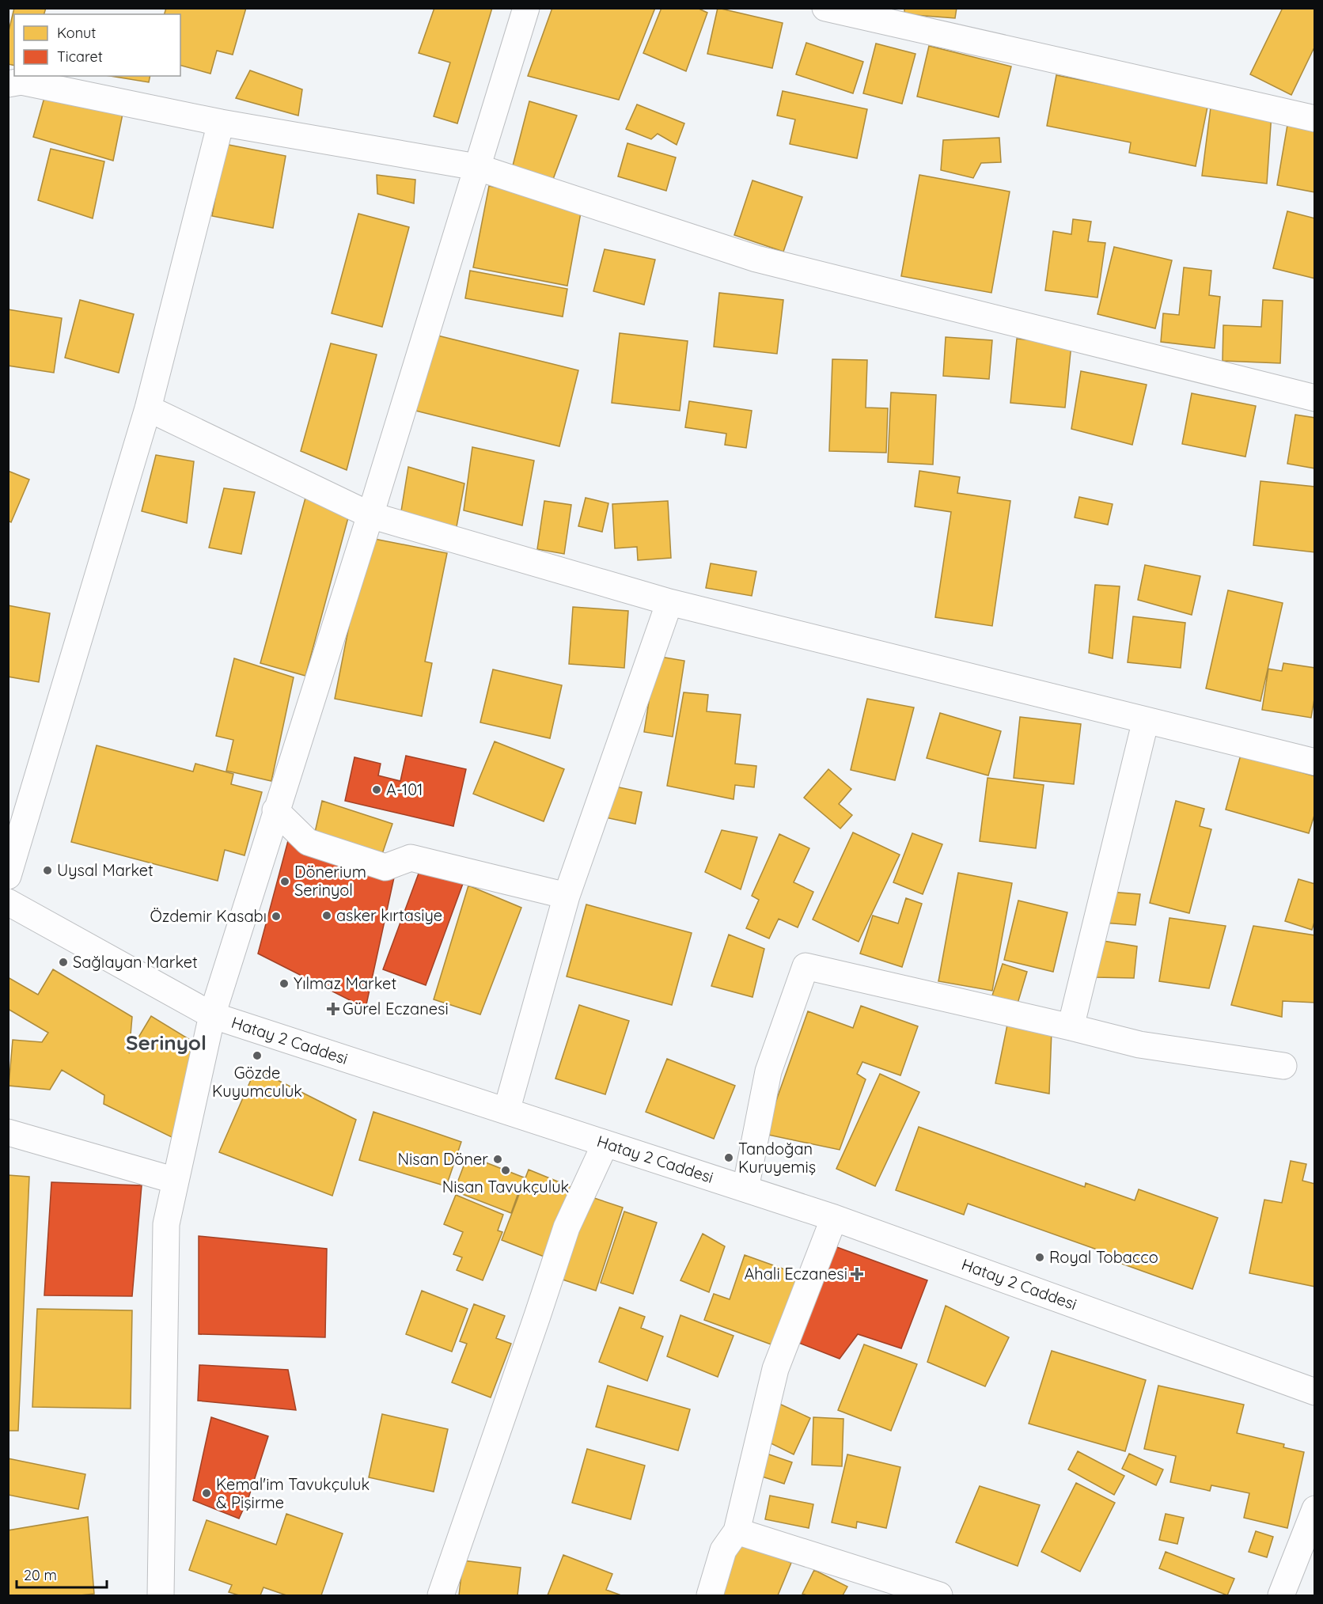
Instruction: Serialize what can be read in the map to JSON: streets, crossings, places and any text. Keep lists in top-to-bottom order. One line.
{"streets":{"street":["Hatay 2 Caddesi"]},"districts":["Serinyol"],"places":{"other":["A-101","Uysal Market","Dönerium Serinyol","asker kırtasiye","Özdemir Kasabı","Sağlayan Market","Yılmaz Market","Gözde Kuyumculuk","Tandoğan Kuruyemiş","Nisan Döner","Nisan Tavukçuluk","Royal Tobacco","Kemal'im Tavukçuluk & Pişirme"],"health":["Gürel Eczanesi","Ahali Eczanesi"]},"legend":["Konut","Ticaret"],"scale_bar":"20 m"}
